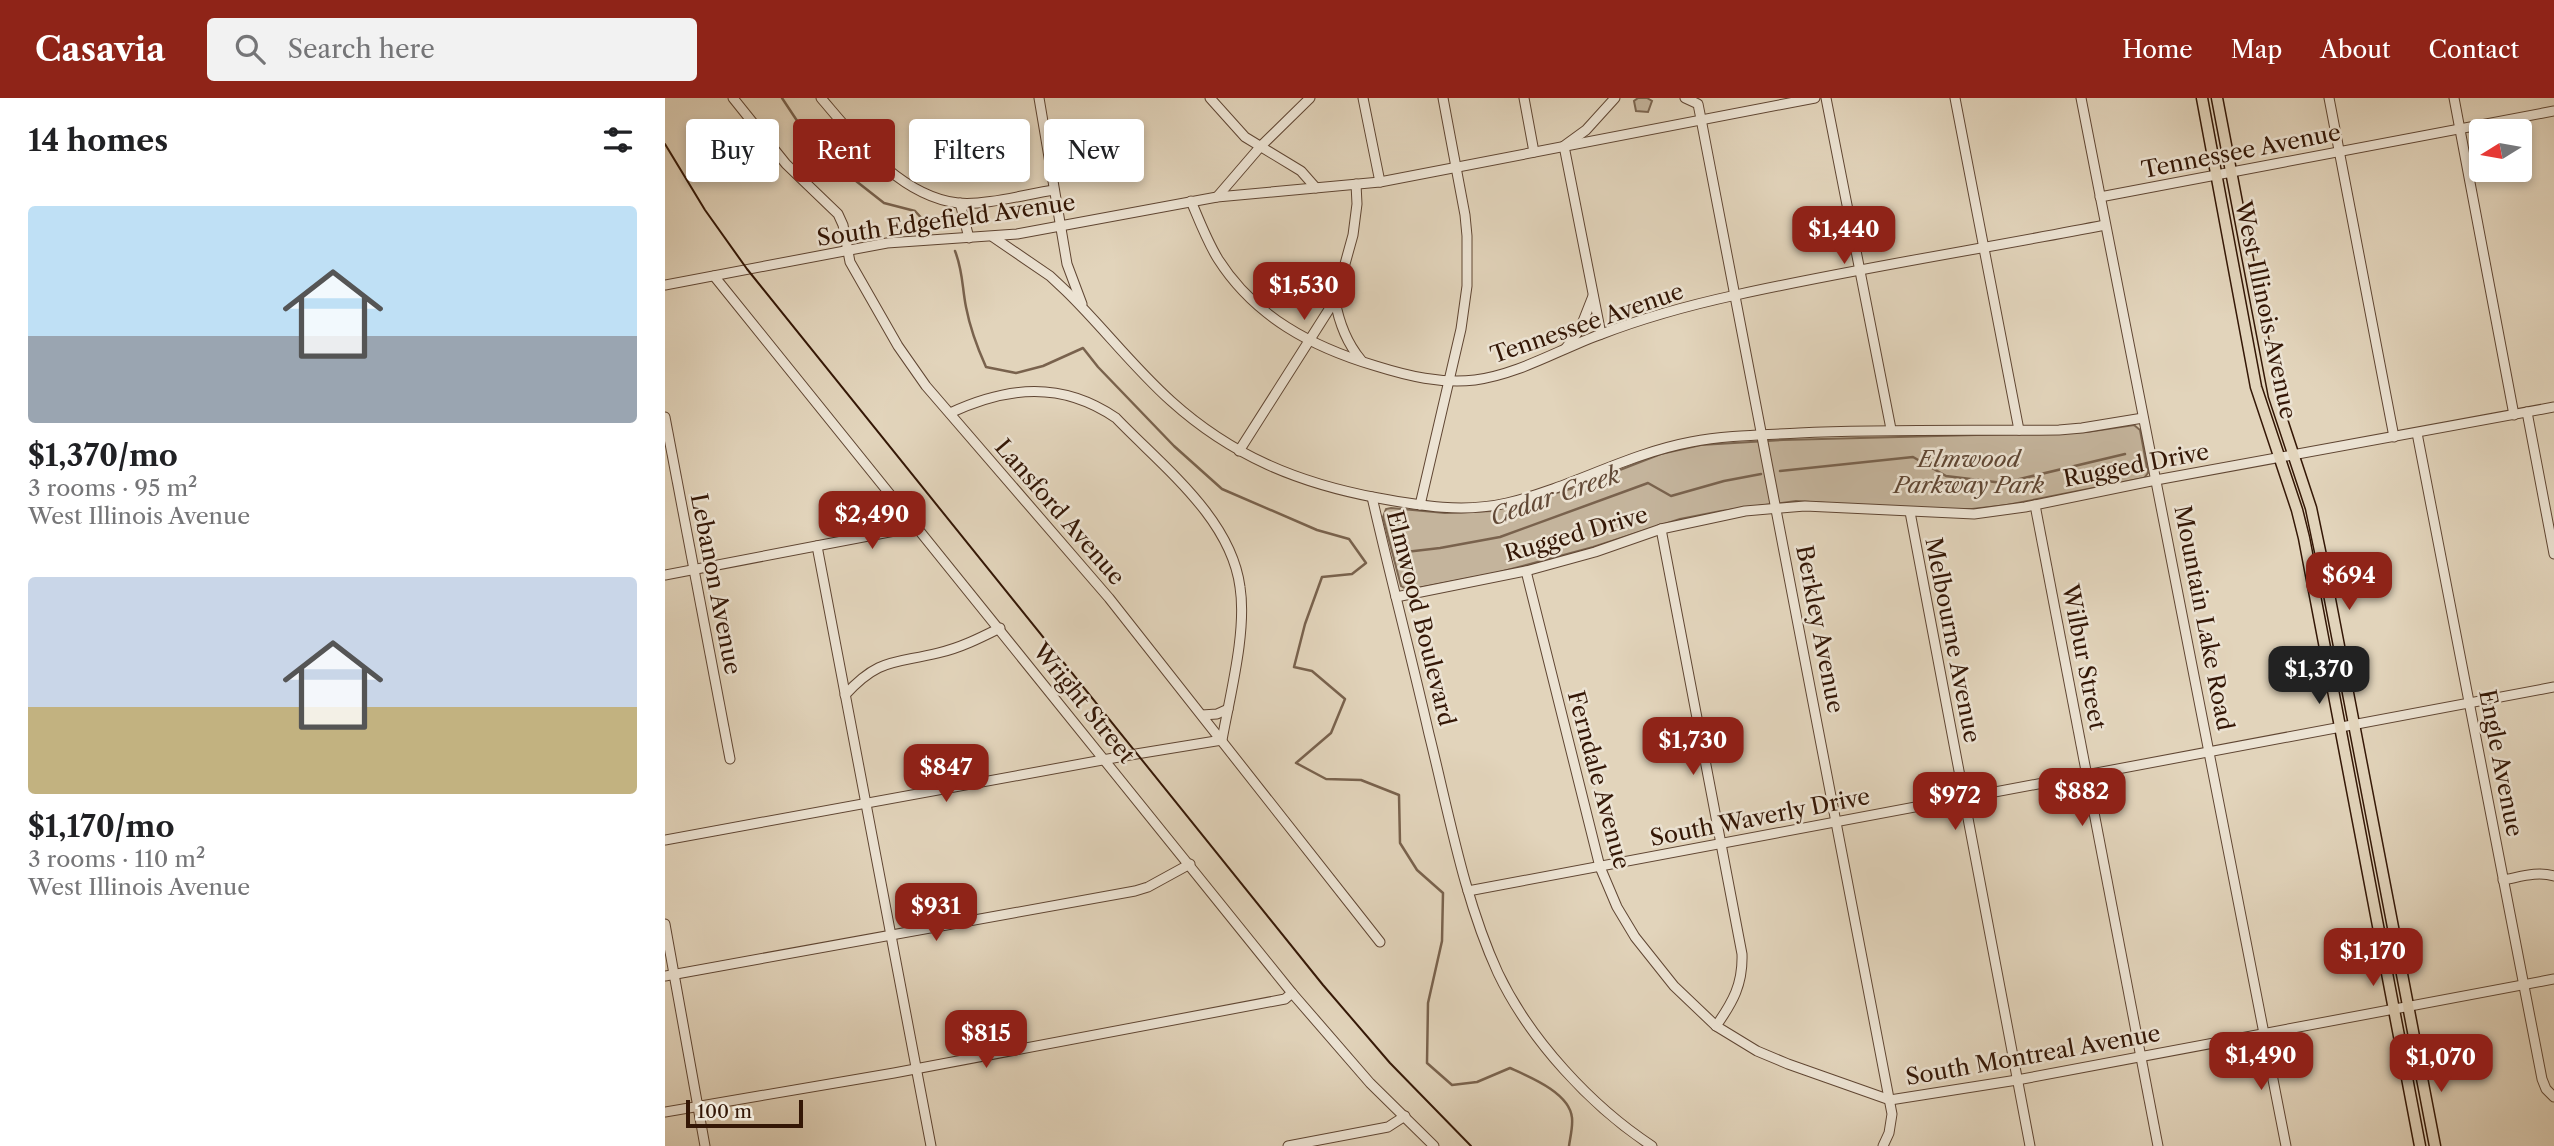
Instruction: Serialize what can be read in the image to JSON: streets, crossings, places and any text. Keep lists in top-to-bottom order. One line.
{"streets":{"main road":["West Illinois Avenue"],"street":["Tennessee Avenue","South Edgefield Avenue","Rugged Drive","Lansford Avenue","Lebanon Avenue","Elmwood Boulevard","Mountain Lake Road","Berkley Avenue","Melbourne Avenue","Wilbur Street","Wright Street","Engle Avenue","Ferndale Avenue","South Waverly Drive","South Montreal Avenue"]},"crossings":[["Tennessee Avenue","South Edgefield Avenue"],["Tennessee Avenue","West Illinois Avenue"],["Tennessee Avenue","Mountain Lake Road"],["Tennessee Avenue","Berkley Avenue"],["South Edgefield Avenue","Lansford Avenue"],["South Edgefield Avenue","Elmwood Boulevard"],["South Edgefield Avenue","Berkley Avenue"],["South Edgefield Avenue","Wright Street"],["West Illinois Avenue","Rugged Drive"],["West Illinois Avenue","South Waverly Drive"],["West Illinois Avenue","South Montreal Avenue"],["Rugged Drive","Elmwood Boulevard"],["Rugged Drive","Mountain Lake Road"],["Rugged Drive","Berkley Avenue"],["Rugged Drive","Melbourne Avenue"],["Rugged Drive","Wilbur Street"],["Rugged Drive","Engle Avenue"],["Rugged Drive","Ferndale Avenue"],["Elmwood Boulevard","South Waverly Drive"],["Mountain Lake Road","South Waverly Drive"],["Mountain Lake Road","South Montreal Avenue"],["Berkley Avenue","Ferndale Avenue"],["Berkley Avenue","South Waverly Drive"],["Berkley Avenue","South Montreal Avenue"],["Melbourne Avenue","South Waverly Drive"],["Melbourne Avenue","South Montreal Avenue"],["Wilbur Street","South Waverly Drive"],["Wilbur Street","South Montreal Avenue"],["Engle Avenue","South Waverly Drive"],["Engle Avenue","South Montreal Avenue"],["Ferndale Avenue","South Waverly Drive"],["Ferndale Avenue","South Montreal Avenue"]],"water":["Cedar Creek"],"parks":["Elmwood Parkway Park"],"scale_bar":"100 m","north":"left","page":{"header":"Casavia","search":"Search here","nav":["Home","Map","About","Contact"],"heading":"14 homes","chip":["Buy","Rent","Filters","New"],"list":[{"name":"$1,370/mo","note":"3 rooms · 95 m² · West Illinois Avenue"},{"name":"$1,170/mo","note":"3 rooms · 110 m² · West Illinois Avenue"}],"price":["$1,440","$1,530","$2,490","$694","$1,370","$1,730","$847","$882","$972","$931","$1,170","$815","$1,490","$1,070"],"scale":"100 m"}}
